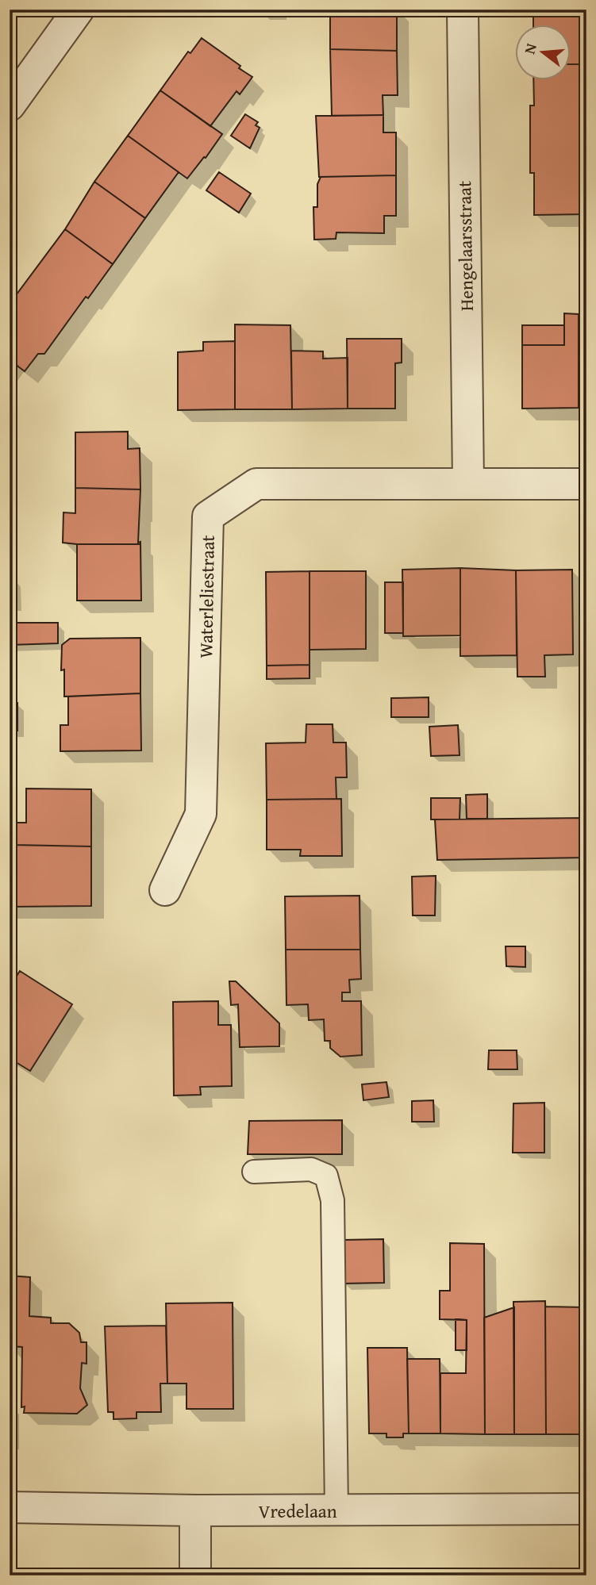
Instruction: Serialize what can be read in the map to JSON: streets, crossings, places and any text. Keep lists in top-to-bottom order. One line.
{"streets":{"street":["Hengelaarsstraat","Waterleliestraat","Vredelaan"]},"crossings":[["Hengelaarsstraat","Waterleliestraat"]],"north":"left"}
